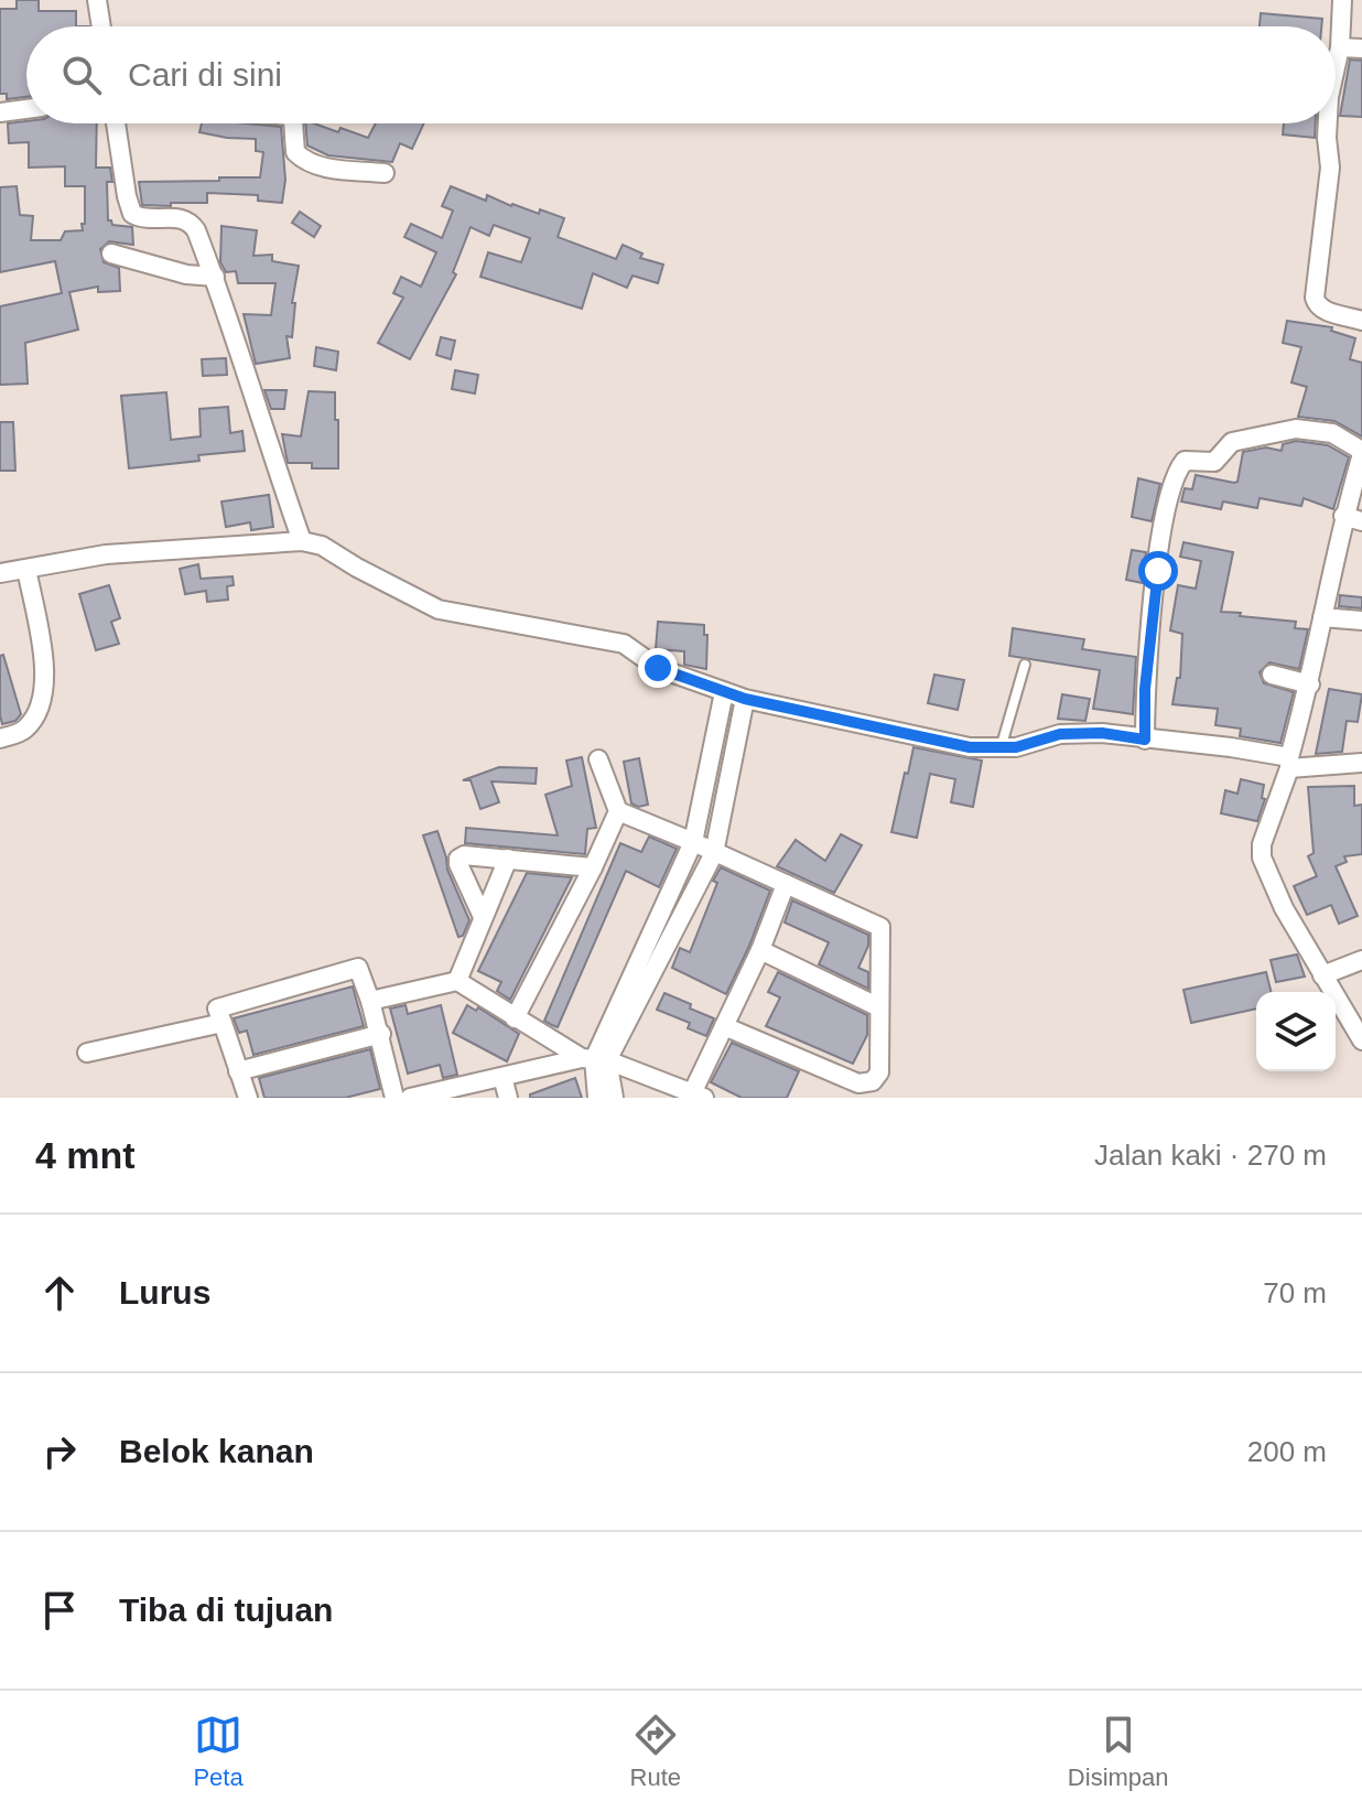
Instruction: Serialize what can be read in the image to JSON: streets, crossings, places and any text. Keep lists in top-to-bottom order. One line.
{"page":{"search":"Cari di sini","heading":["4 mnt","Jalan kaki · 270 m"],"list":[["Lurus","70 m"],["Belok kanan","200 m"],"Tiba di tujuan"],"nav":["Peta","Rute","Disimpan"]}}
